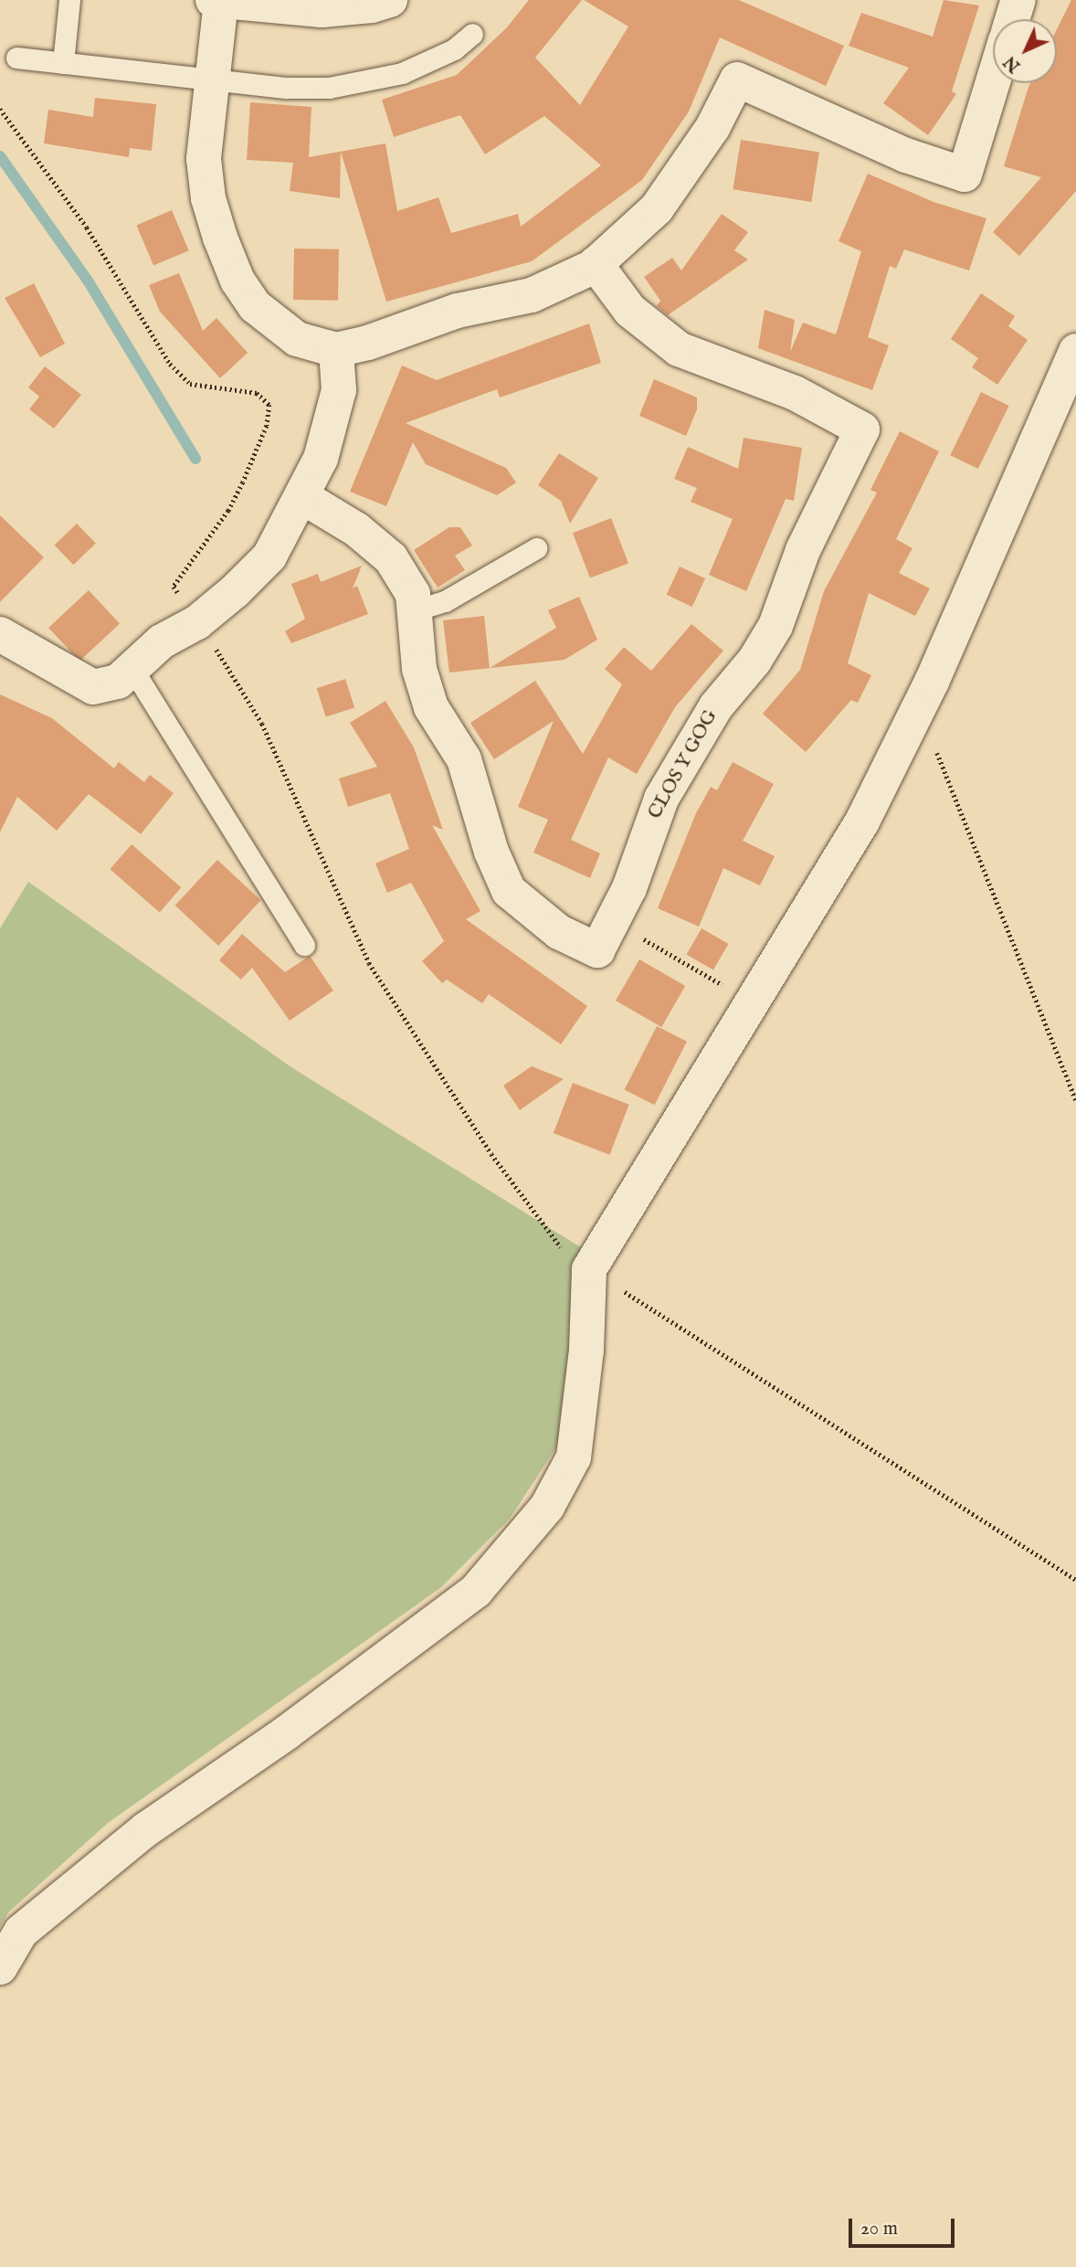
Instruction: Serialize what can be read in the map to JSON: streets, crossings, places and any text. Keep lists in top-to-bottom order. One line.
{"streets":{"street":["CLOS Y GOG"]},"scale_bar":"20 m","north":"bottom left"}
